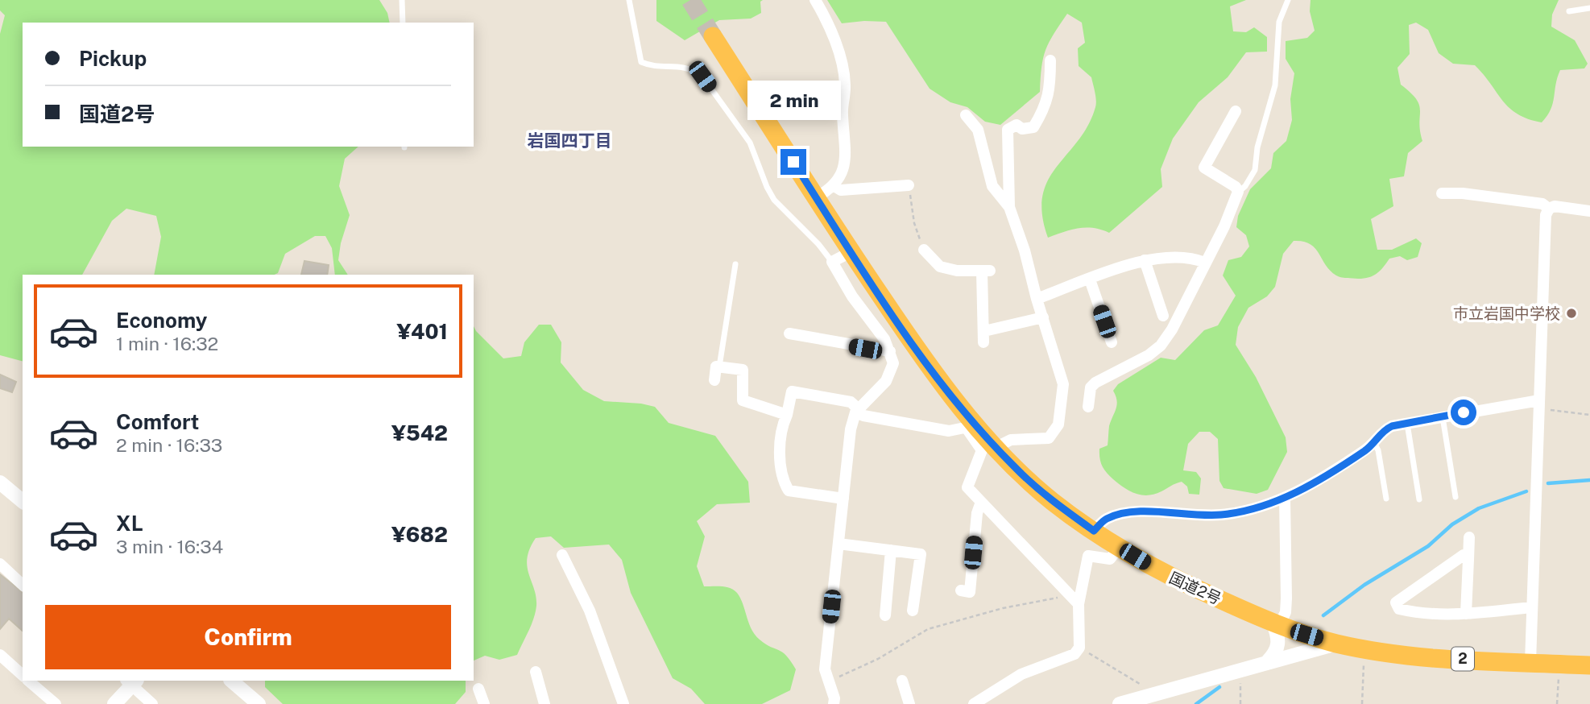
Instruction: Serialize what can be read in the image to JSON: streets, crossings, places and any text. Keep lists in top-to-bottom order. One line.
{"streets":{"highway":["国道2号","2"]},"districts":["岩国四丁目"],"places":["市立岩国中学校"],"page":{"banner":["Pickup","国道2号"],"bubble":"2 min","list":[{"name":"Economy","note":"1 min · 16:32","value":"¥401"},{"name":"Comfort","note":"2 min · 16:33","value":"¥542"},{"name":"XL","note":"3 min · 16:34","value":"¥682"}],"buttons":"Confirm"}}
